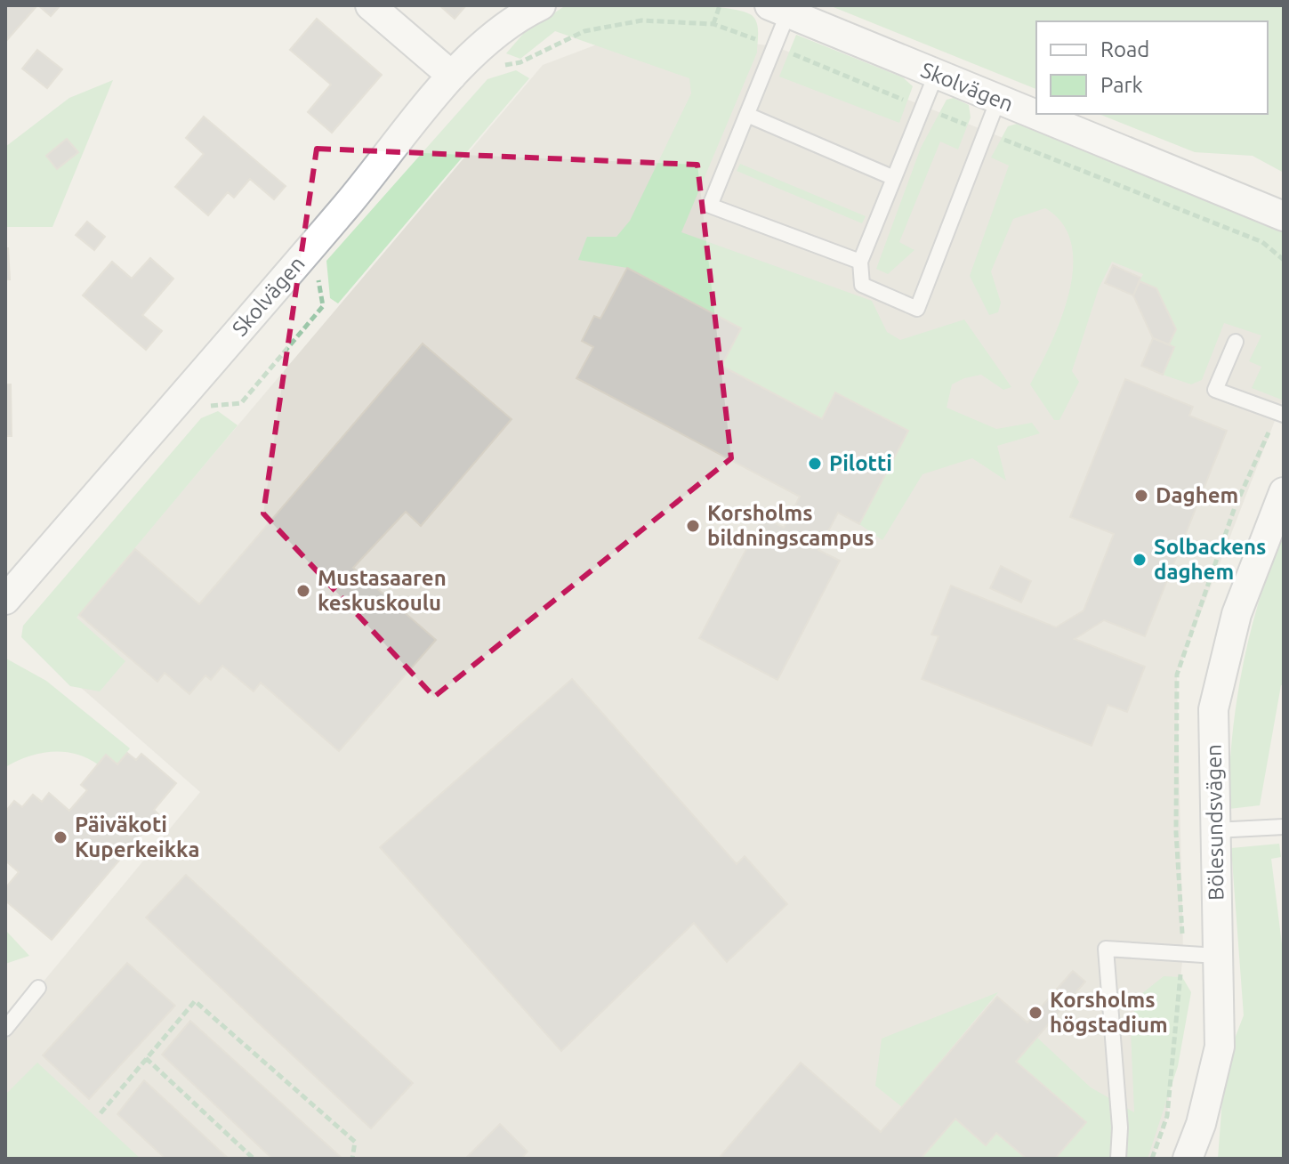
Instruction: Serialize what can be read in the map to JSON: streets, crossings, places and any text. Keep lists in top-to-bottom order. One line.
{"streets":{"street":["Skolvägen","Bölesundsvägen"]},"places":["Pilotti","Daghem","Korsholms bildningscampus","Solbackens daghem","Mustasaaren keskuskoulu","Päiväkoti Kuperkeikka","Korsholms högstadium"],"legend":["Road","Park"]}
